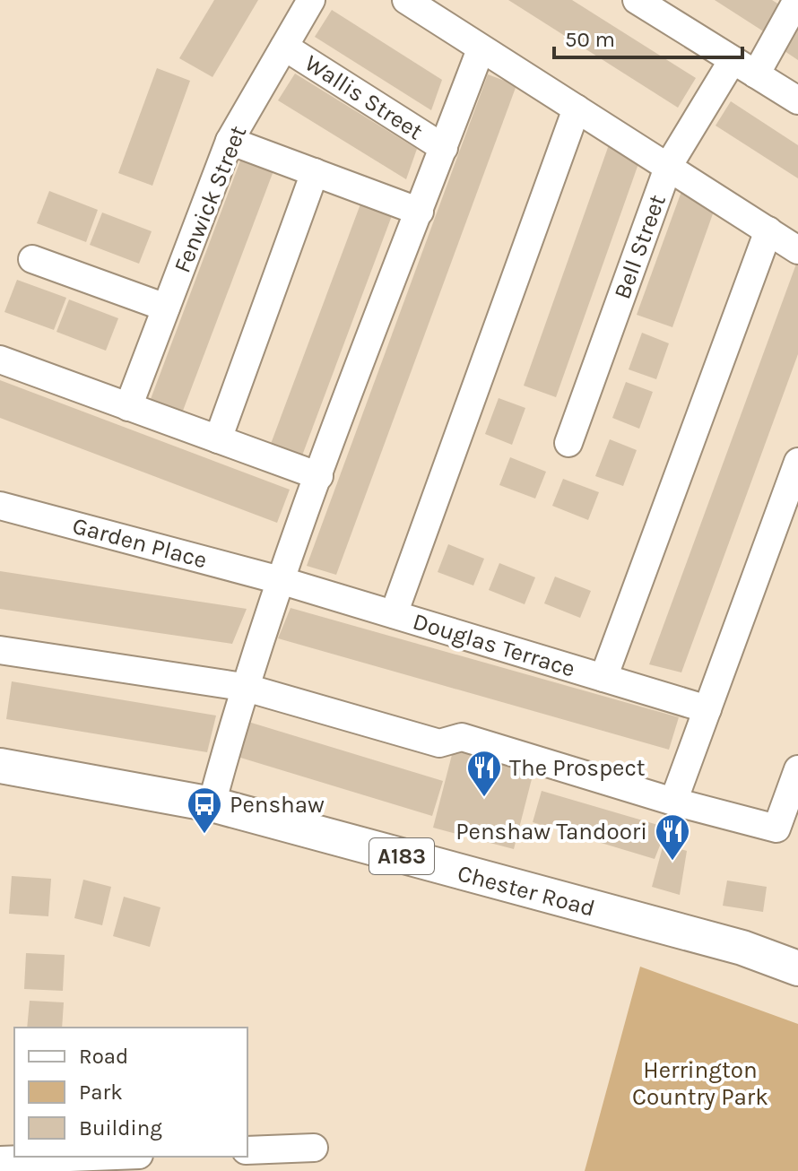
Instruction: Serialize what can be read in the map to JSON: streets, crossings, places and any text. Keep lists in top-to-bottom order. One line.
{"streets":{"main road":["A183","Chester Road"],"street":["Wallis Street","Fenwick Street","Bell Street","Garden Place","Douglas Terrace"]},"crossings":[["Wallis Street","Fenwick Street"],["Garden Place","Douglas Terrace"]],"parks":["Herrington Country Park"],"places":{"restaurant":["The Prospect","Penshaw Tandoori"],"bus stop":["Penshaw"]},"legend":["Road","Park","Building"],"scale_bar":"50 m"}
